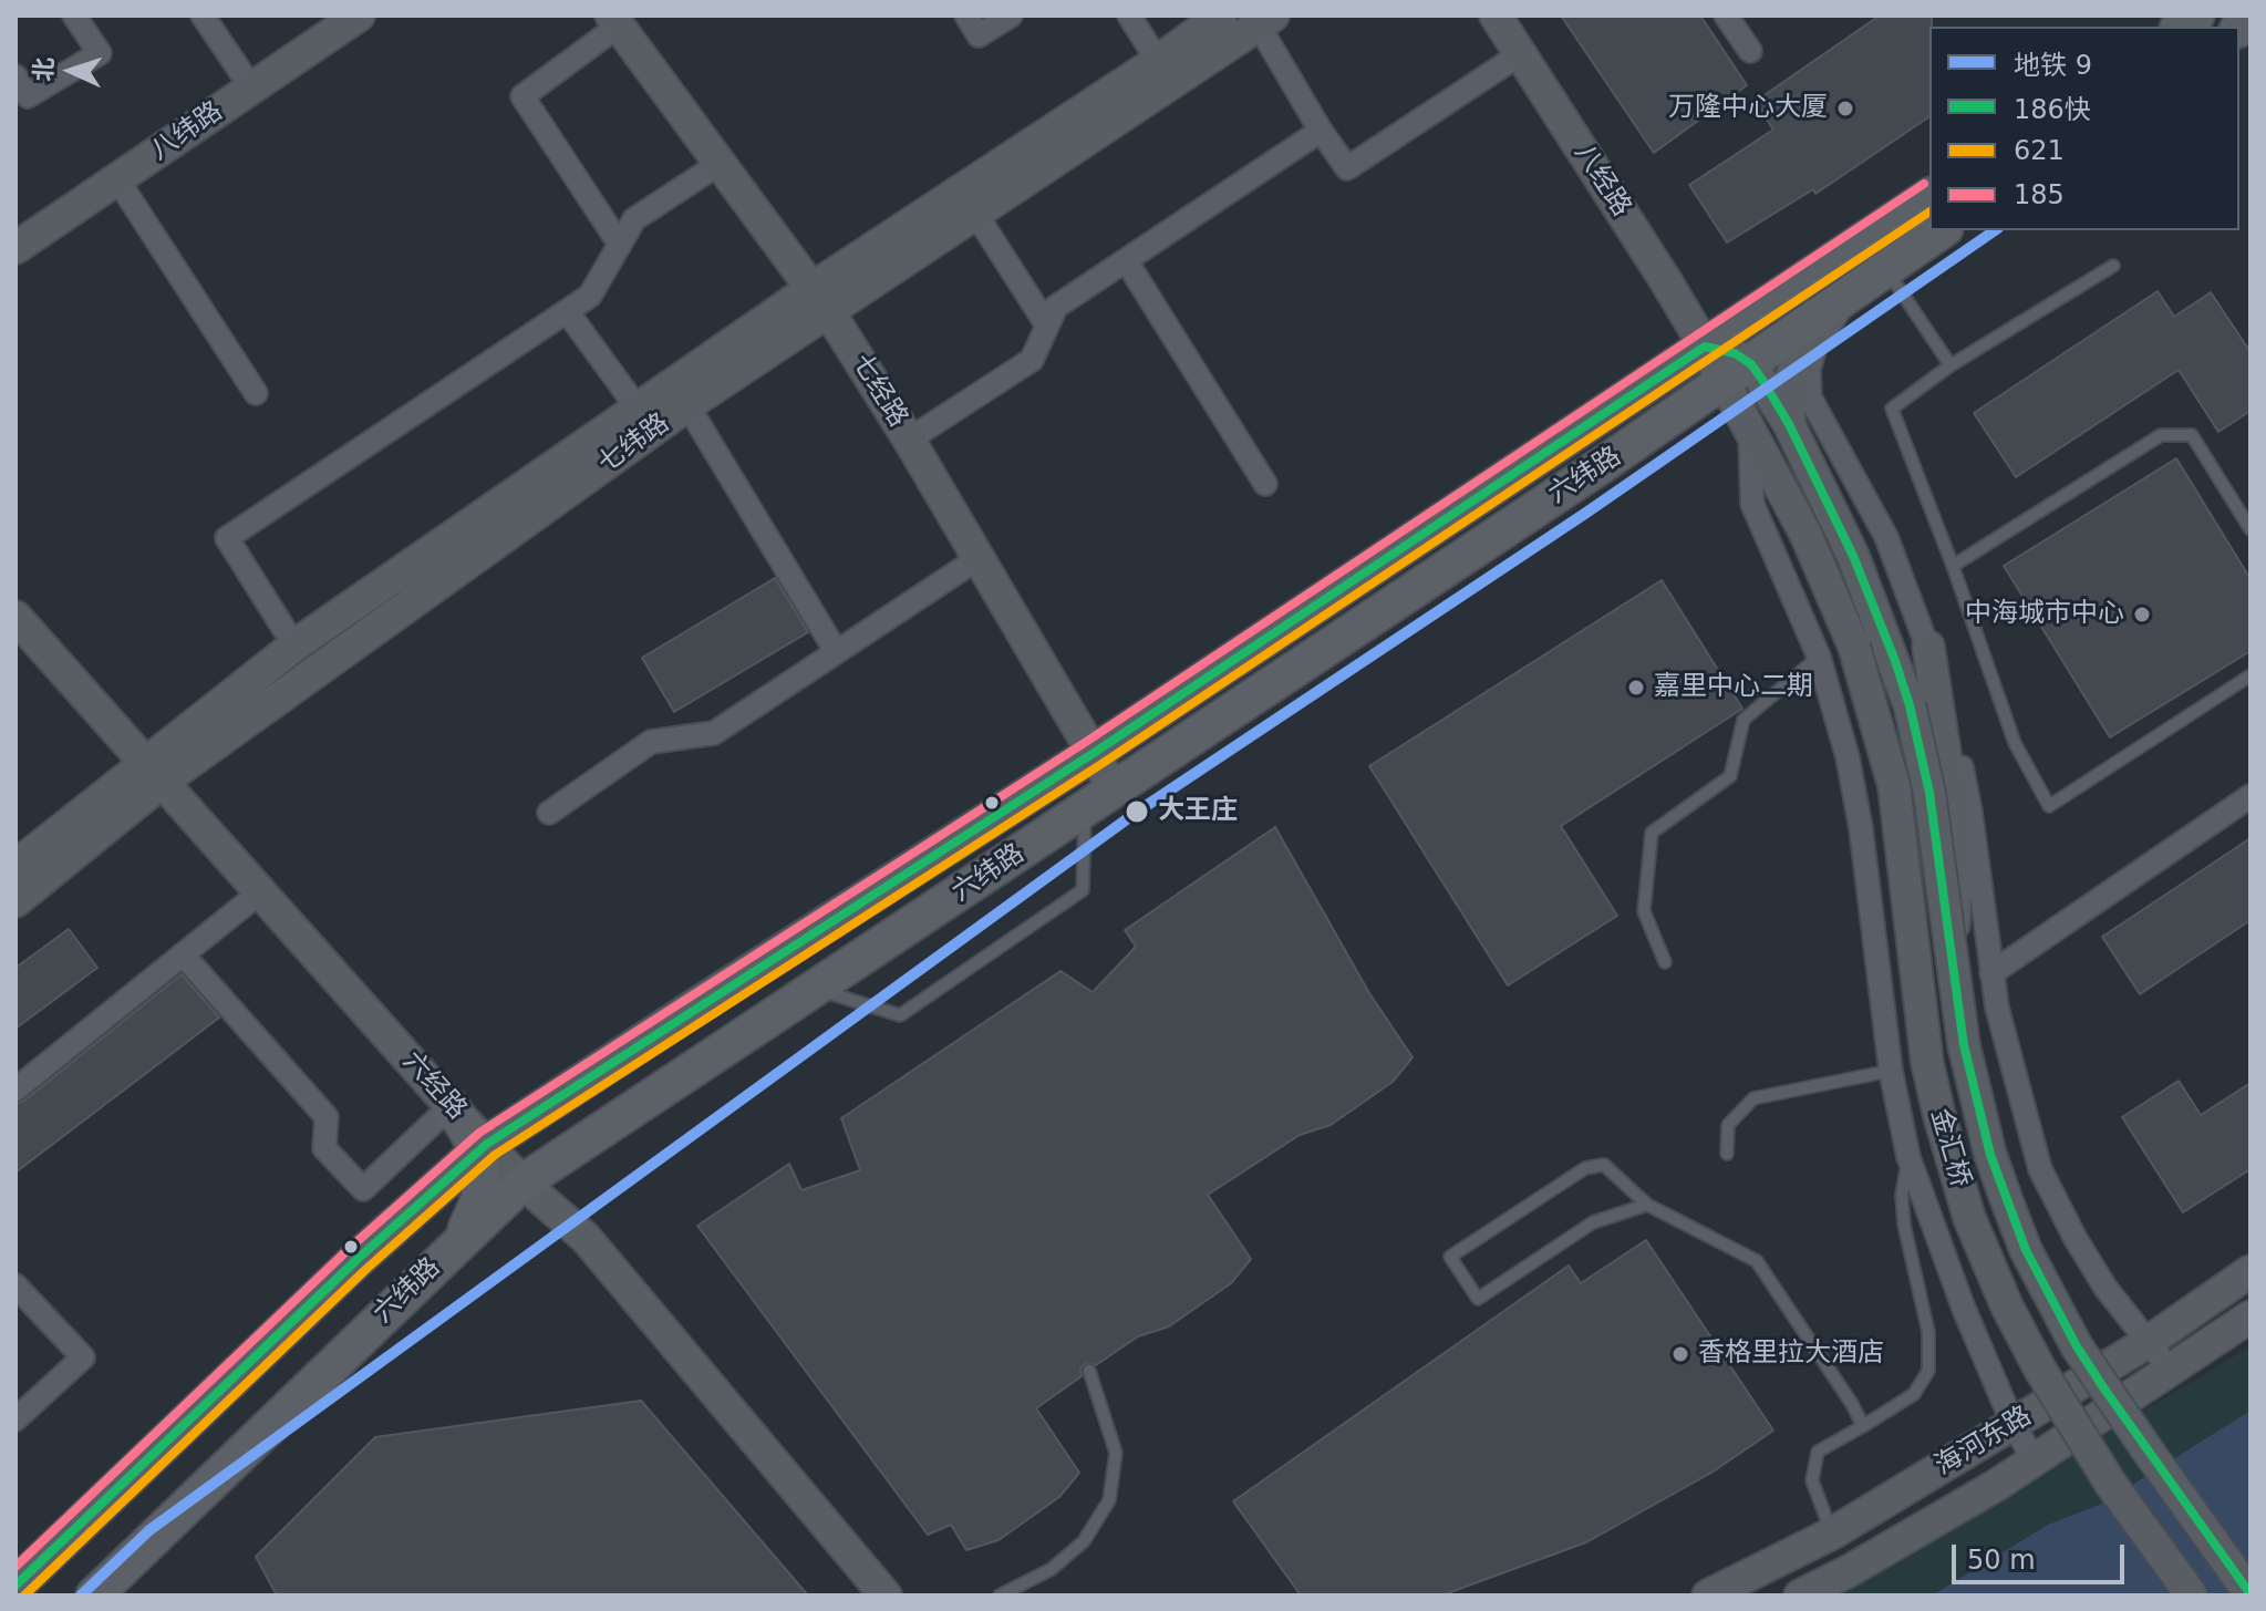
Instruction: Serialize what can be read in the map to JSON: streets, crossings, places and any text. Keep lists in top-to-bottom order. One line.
{"streets":{"main road":["六纬路"],"street":["八纬路","八经路","七经路","七纬路","六经路","金汇桥","海河东路"]},"crossings":[["八经路","六纬路"],["七经路","七纬路"],["七经路","六纬路"],["七纬路","六经路"],["六纬路","六经路"]],"places":["万隆中心大厦","中海城市中心","嘉里中心二期","大王庄","香格里拉大酒店"],"lines":["transit line 185","transit line 621","metro line 9","transit line 186快"],"legend":["地铁 9","186快","621","185"],"scale_bar":"50 m","north":"left"}
